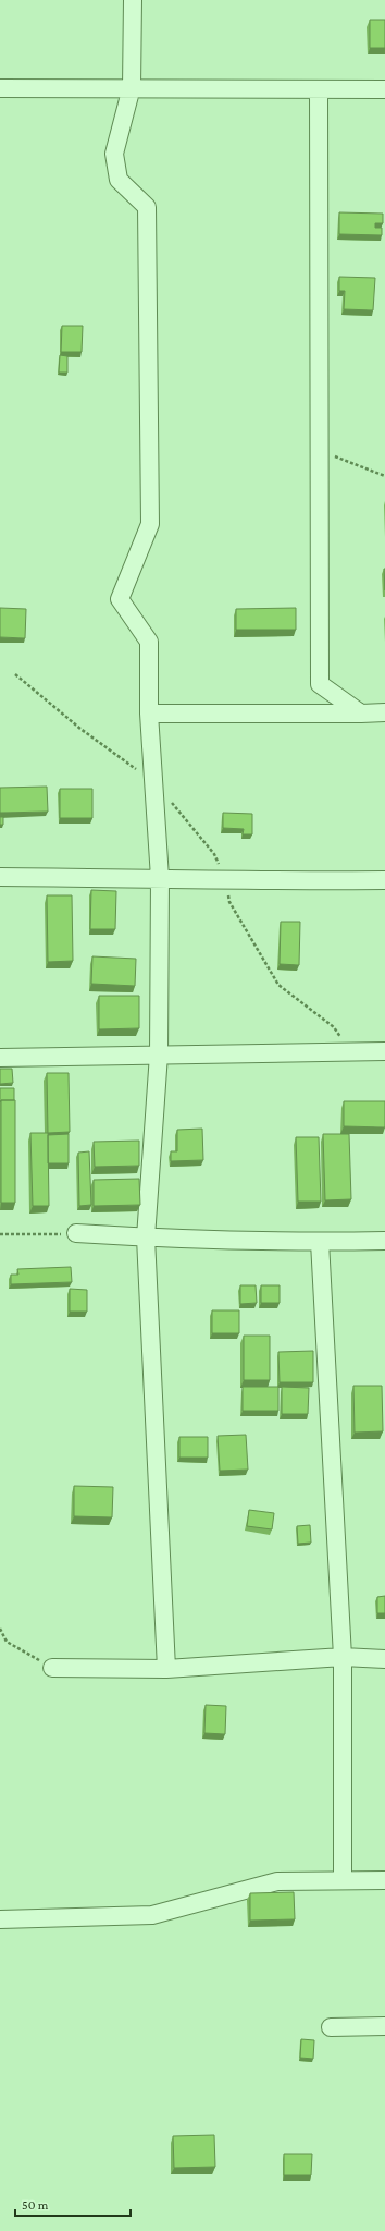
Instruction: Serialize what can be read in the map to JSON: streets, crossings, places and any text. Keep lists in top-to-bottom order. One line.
{"scale_bar":"50 m"}
